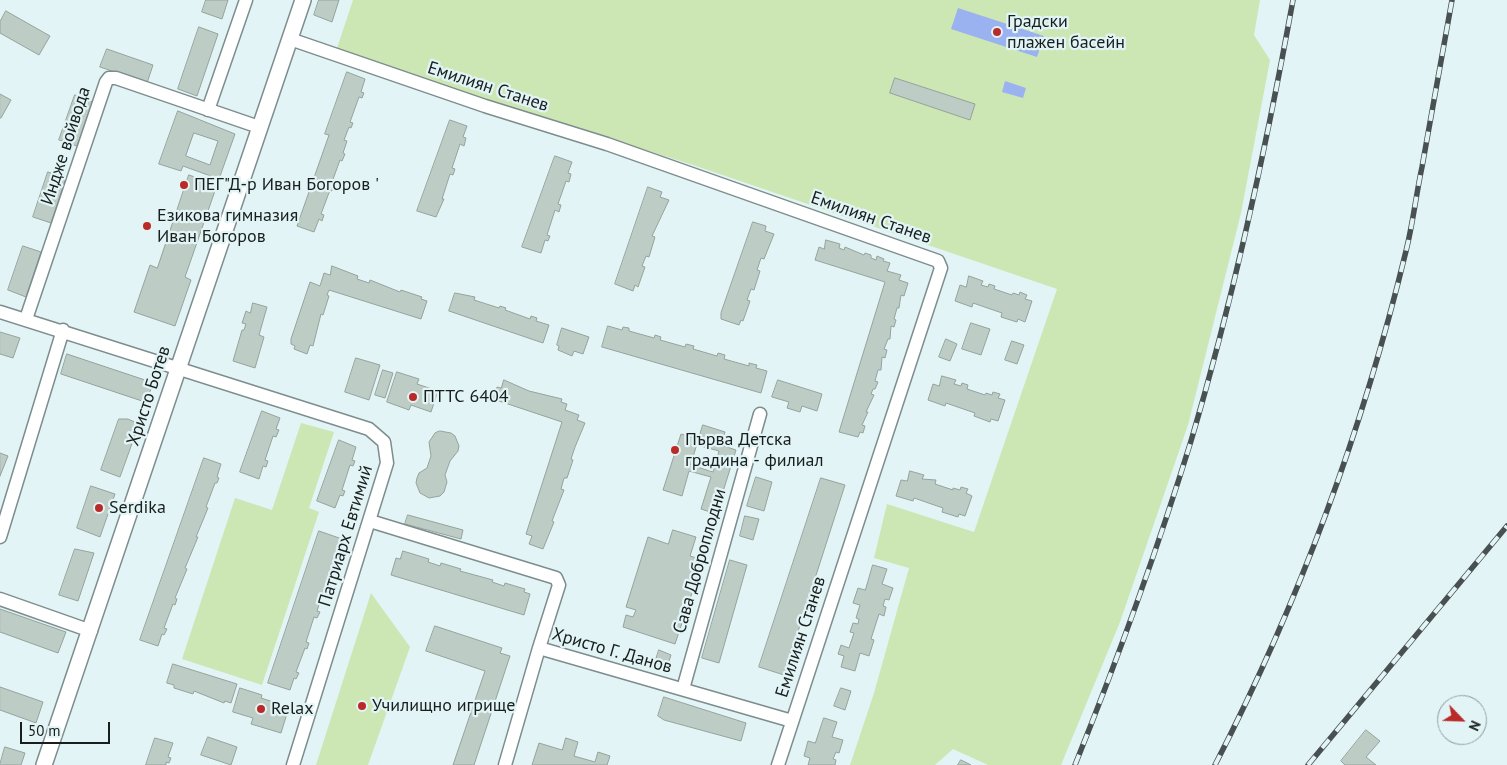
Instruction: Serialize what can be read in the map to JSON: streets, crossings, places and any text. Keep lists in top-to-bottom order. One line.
{"streets":{"street":["Емилиян Станев","Индже войвода","Христо Ботев","Патриарх Евтимий","Сава Доброплодни","Христо Г. Данов"]},"crossings":[["Емилиян Станев","Христо Ботев"],["Емилиян Станев","Христо Г. Данов"],["Индже войвода","Христо Ботев"],["Индже войвода","Патриарх Евтимий"],["Христо Ботев","Патриарх Евтимий"],["Сава Доброплодни","Христо Г. Данов"]],"places":["Градски плажен басейн","ПЕГ\"Д-р Иван Богоров '","Езикова гимназия Иван Богоров","ПТТС 6404","Първа Детска градина - филиал","Serdika","Училищно игрище","Relax"],"scale_bar":"50 m","north":"bottom right"}
